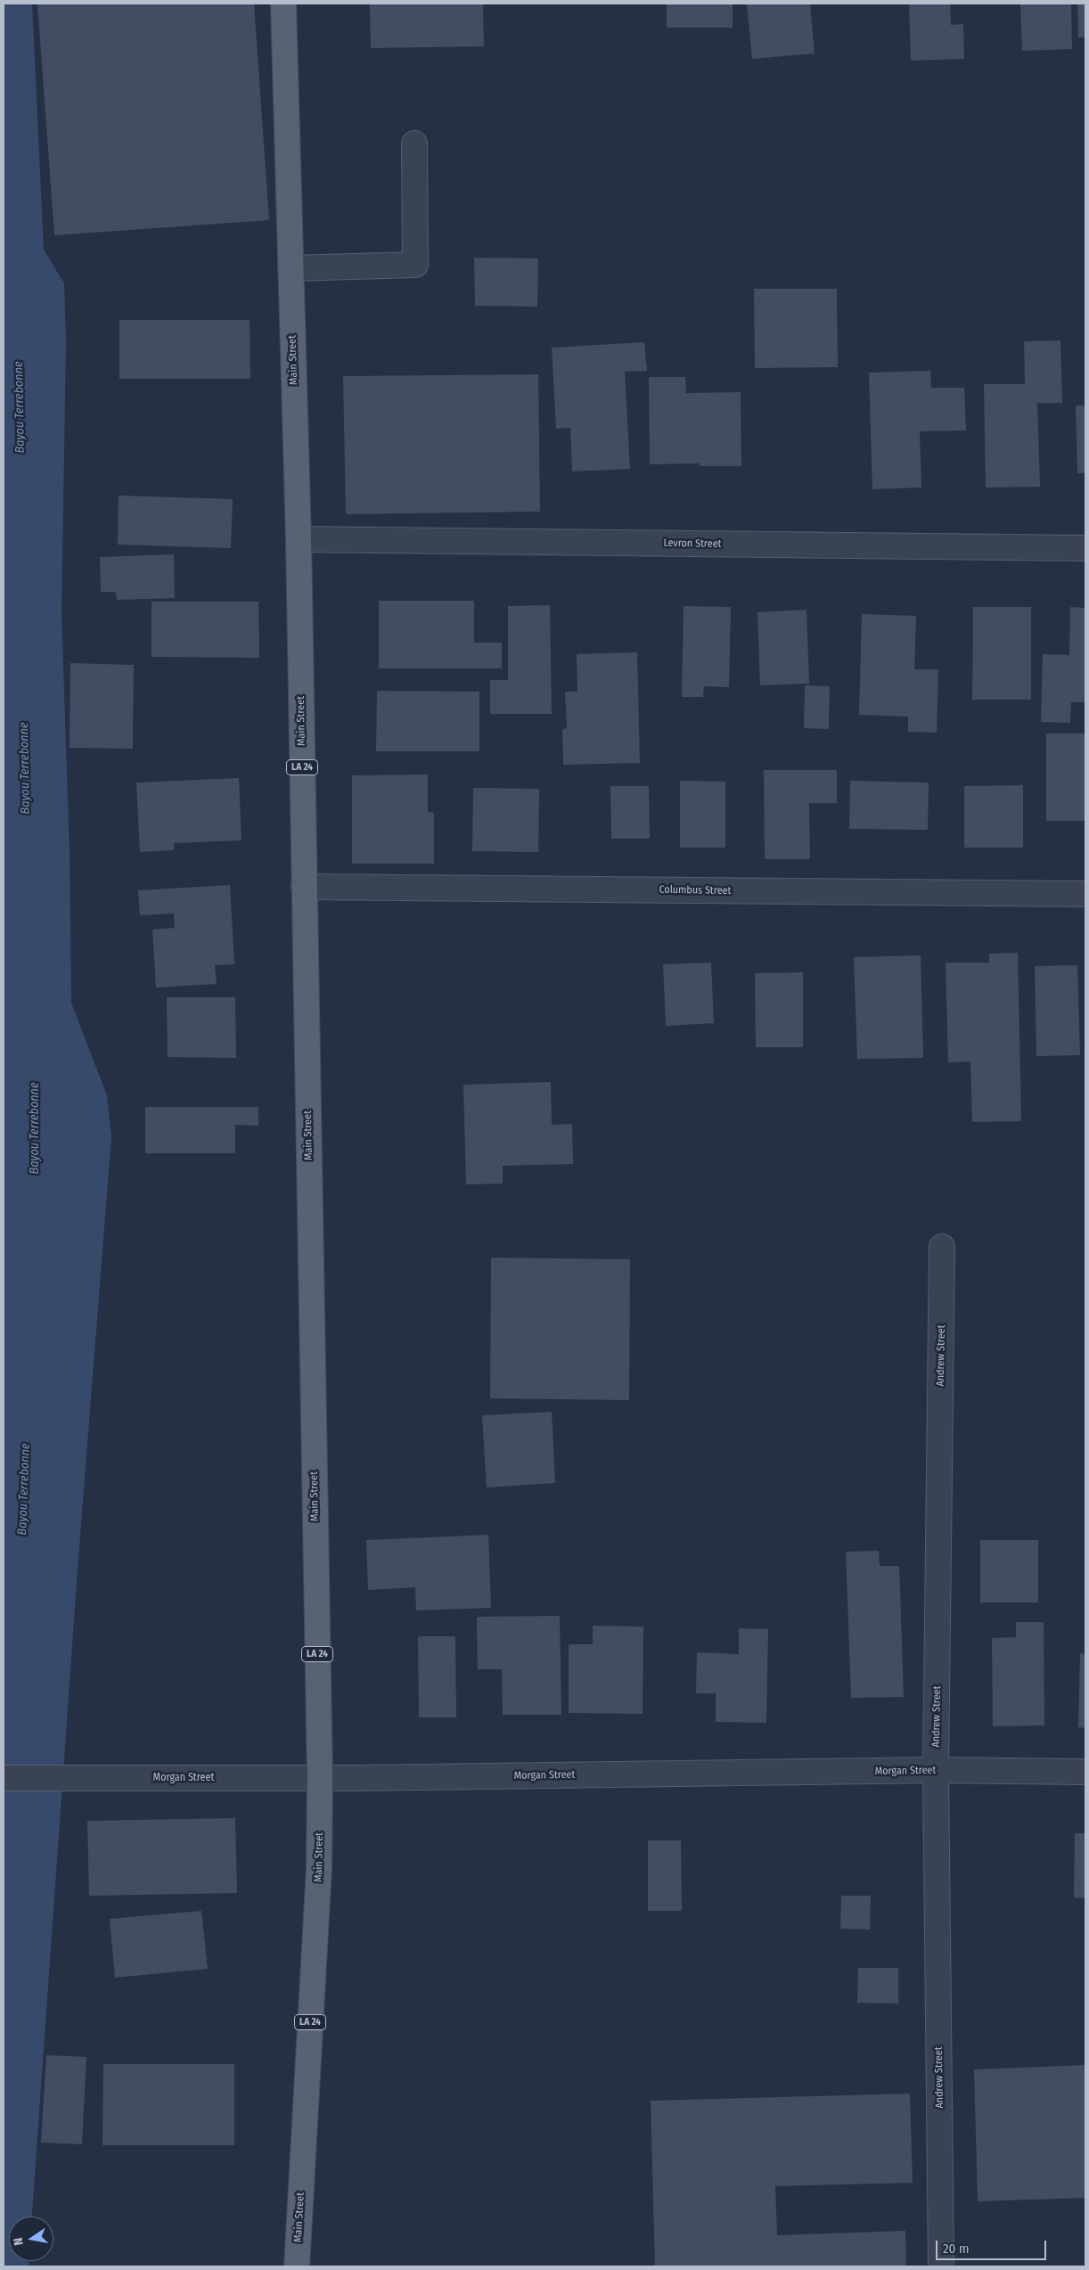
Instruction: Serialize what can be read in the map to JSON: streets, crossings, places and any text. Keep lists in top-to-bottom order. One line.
{"streets":{"main road":["Main Street","LA 24"],"street":["Levron Street","Columbus Street","Andrew Street","Morgan Street"]},"crossings":[["Main Street","Levron Street"],["Main Street","Columbus Street"],["Main Street","Morgan Street"],["Andrew Street","Morgan Street"]],"water":["Bayou Terrebonne"],"scale_bar":"20 m","north":"left"}
